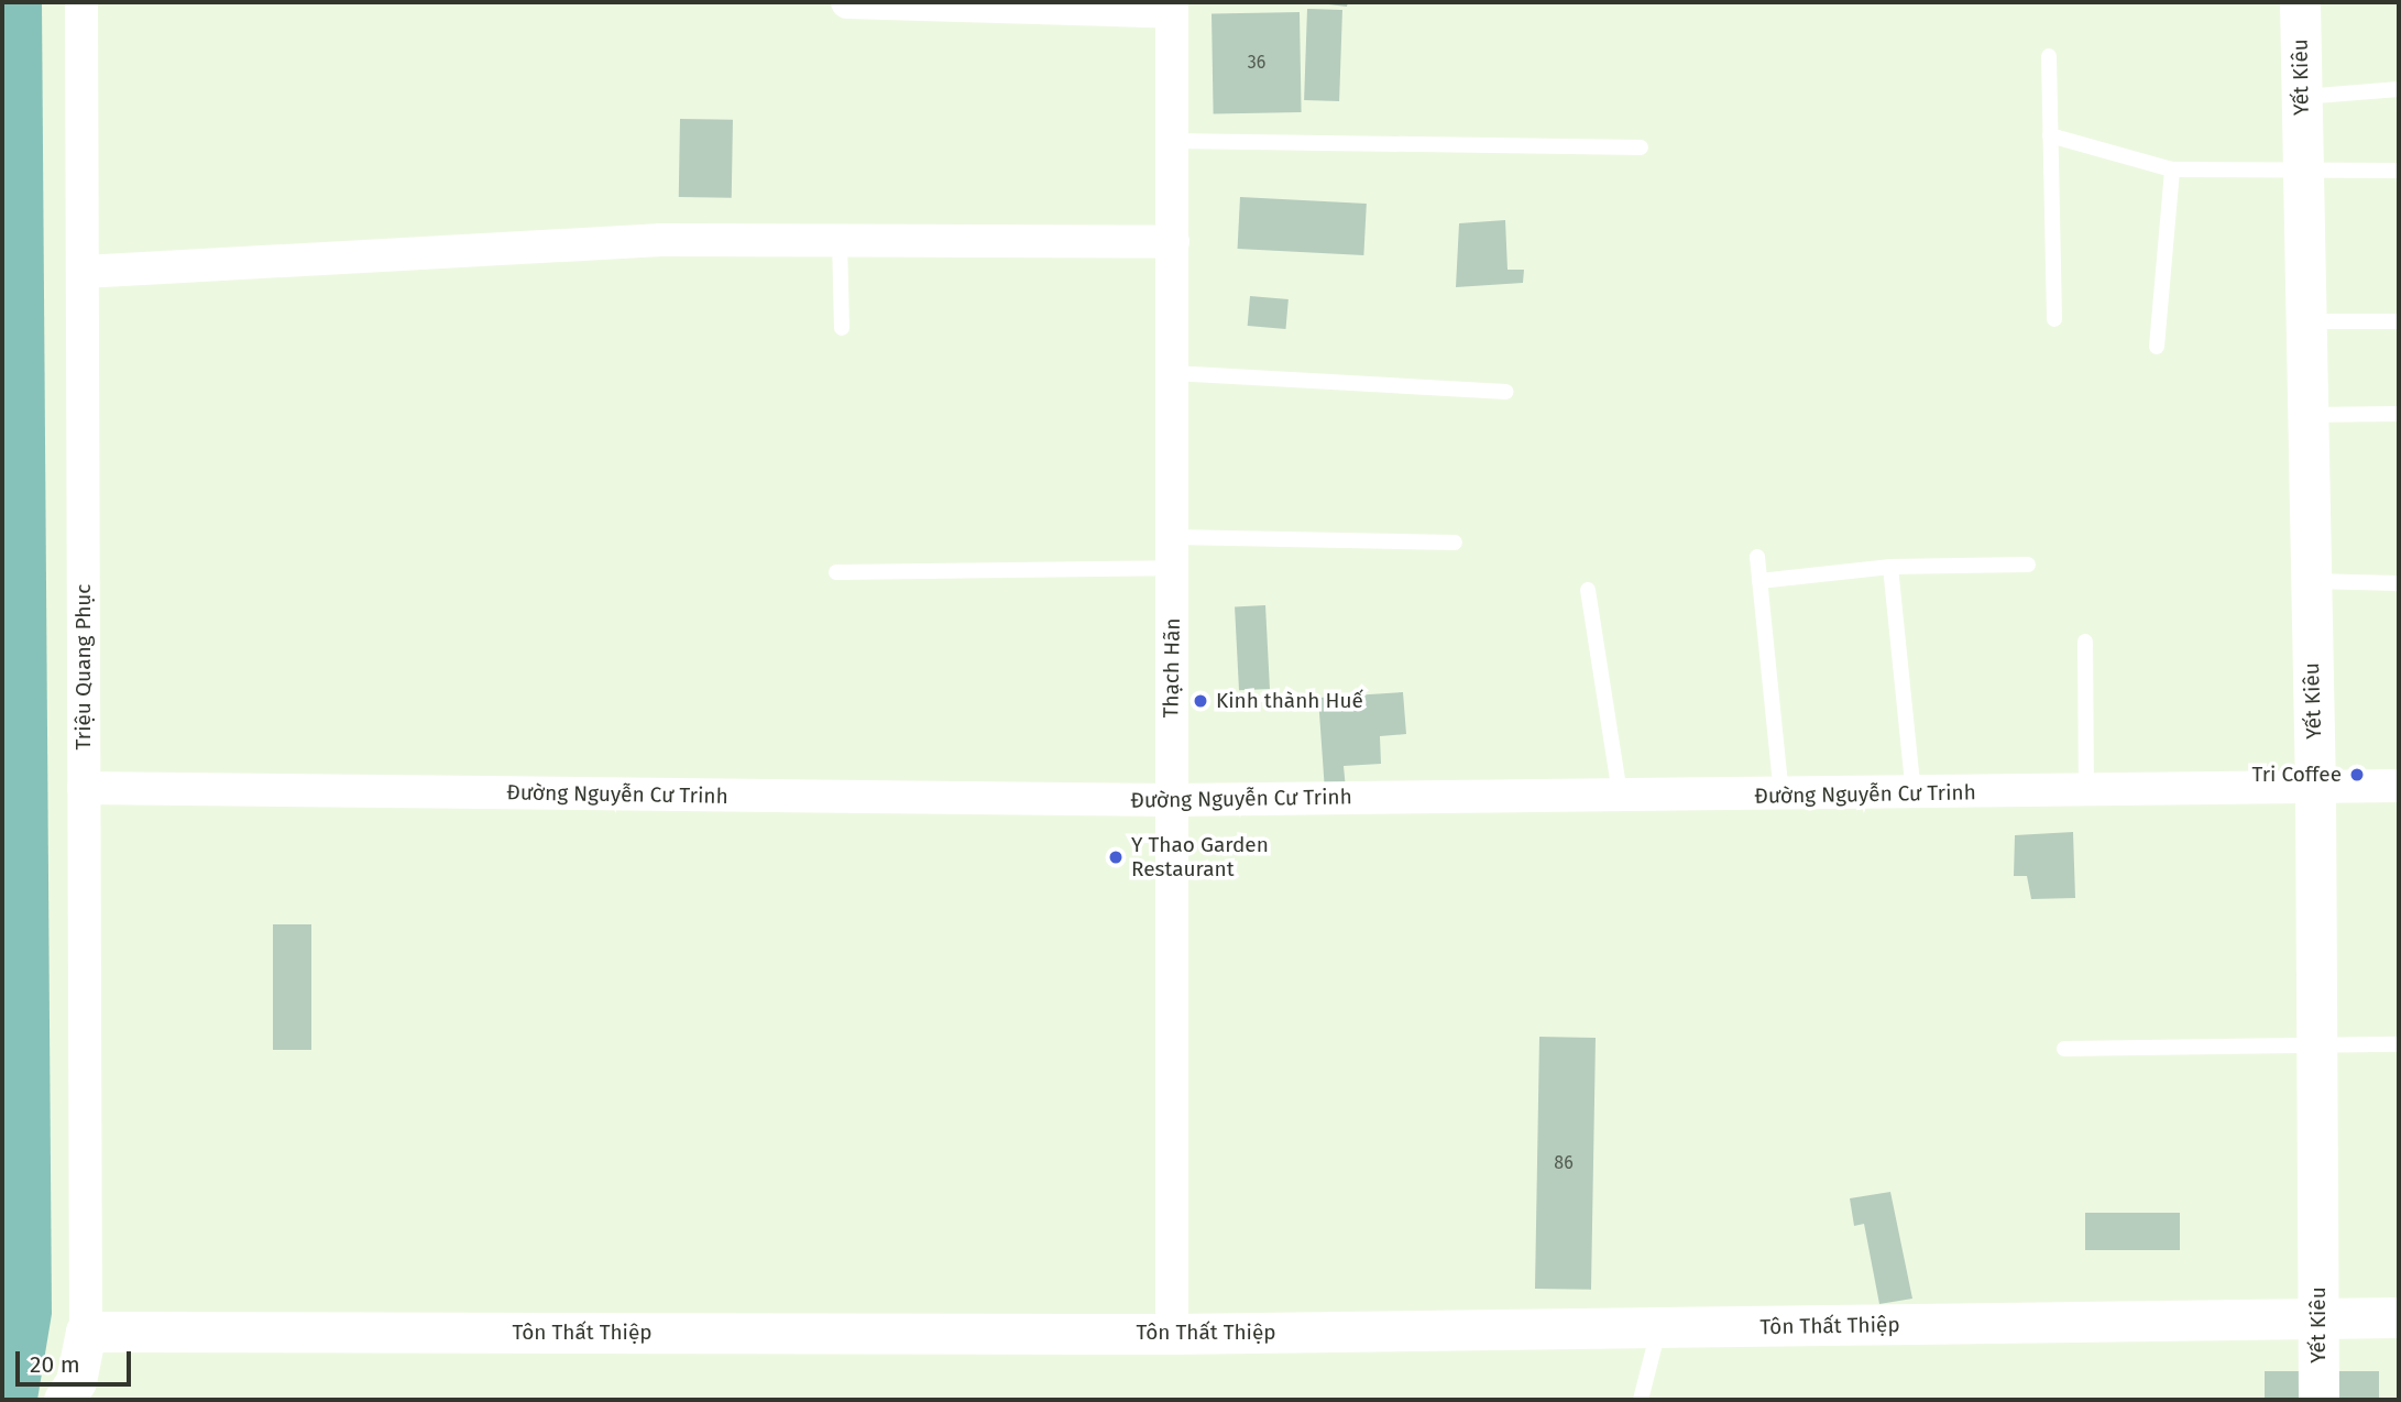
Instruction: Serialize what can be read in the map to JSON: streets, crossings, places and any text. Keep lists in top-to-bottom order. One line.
{"streets":{"street":["Yết Kiêu","Triệu Quang Phục","Thạch Hãn","Đường Nguyễn Cư Trinh","Tôn Thất Thiệp"]},"crossings":[["Yết Kiêu","Đường Nguyễn Cư Trinh"],["Yết Kiêu","Tôn Thất Thiệp"],["Triệu Quang Phục","Đường Nguyễn Cư Trinh"],["Triệu Quang Phục","Tôn Thất Thiệp"],["Thạch Hãn","Đường Nguyễn Cư Trinh"],["Thạch Hãn","Tôn Thất Thiệp"]],"places":["Kinh thành Huế","Tri Coffee","Y Thao Garden Restaurant"],"house_numbers":["36","86"],"scale_bar":"20 m"}
